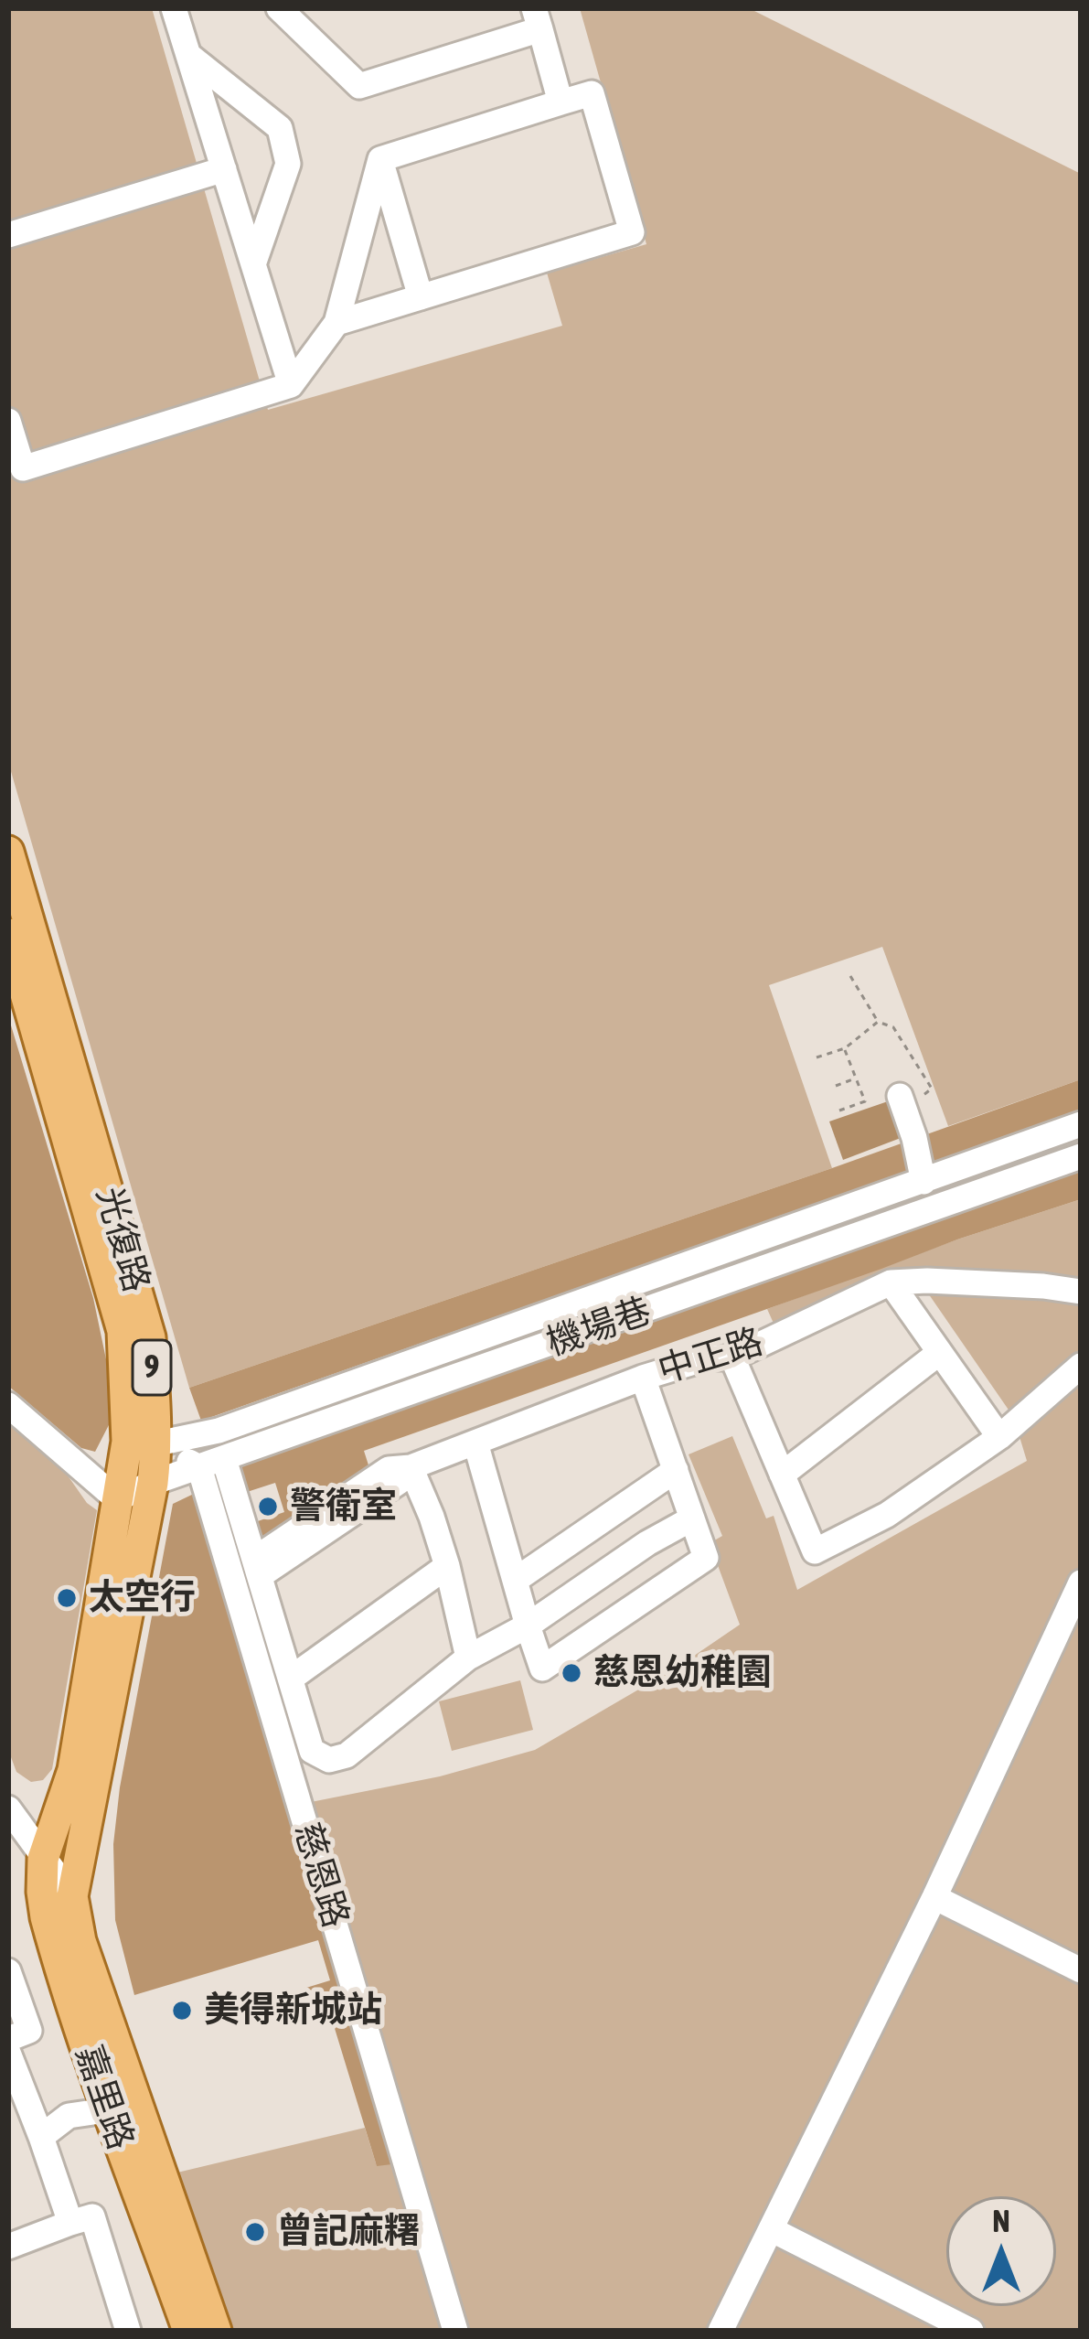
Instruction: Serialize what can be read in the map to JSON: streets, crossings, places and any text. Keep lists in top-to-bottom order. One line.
{"streets":{"main road":["光復路","9","嘉里路"],"street":["機場巷","中正路","慈恩路"]},"crossings":[["光復路","機場巷"],["光復路","嘉里路"],["機場巷","慈恩路"]],"places":["警衛室","太空行","慈恩幼稚園","美得新城站","曾記麻糬"],"north":"top"}
